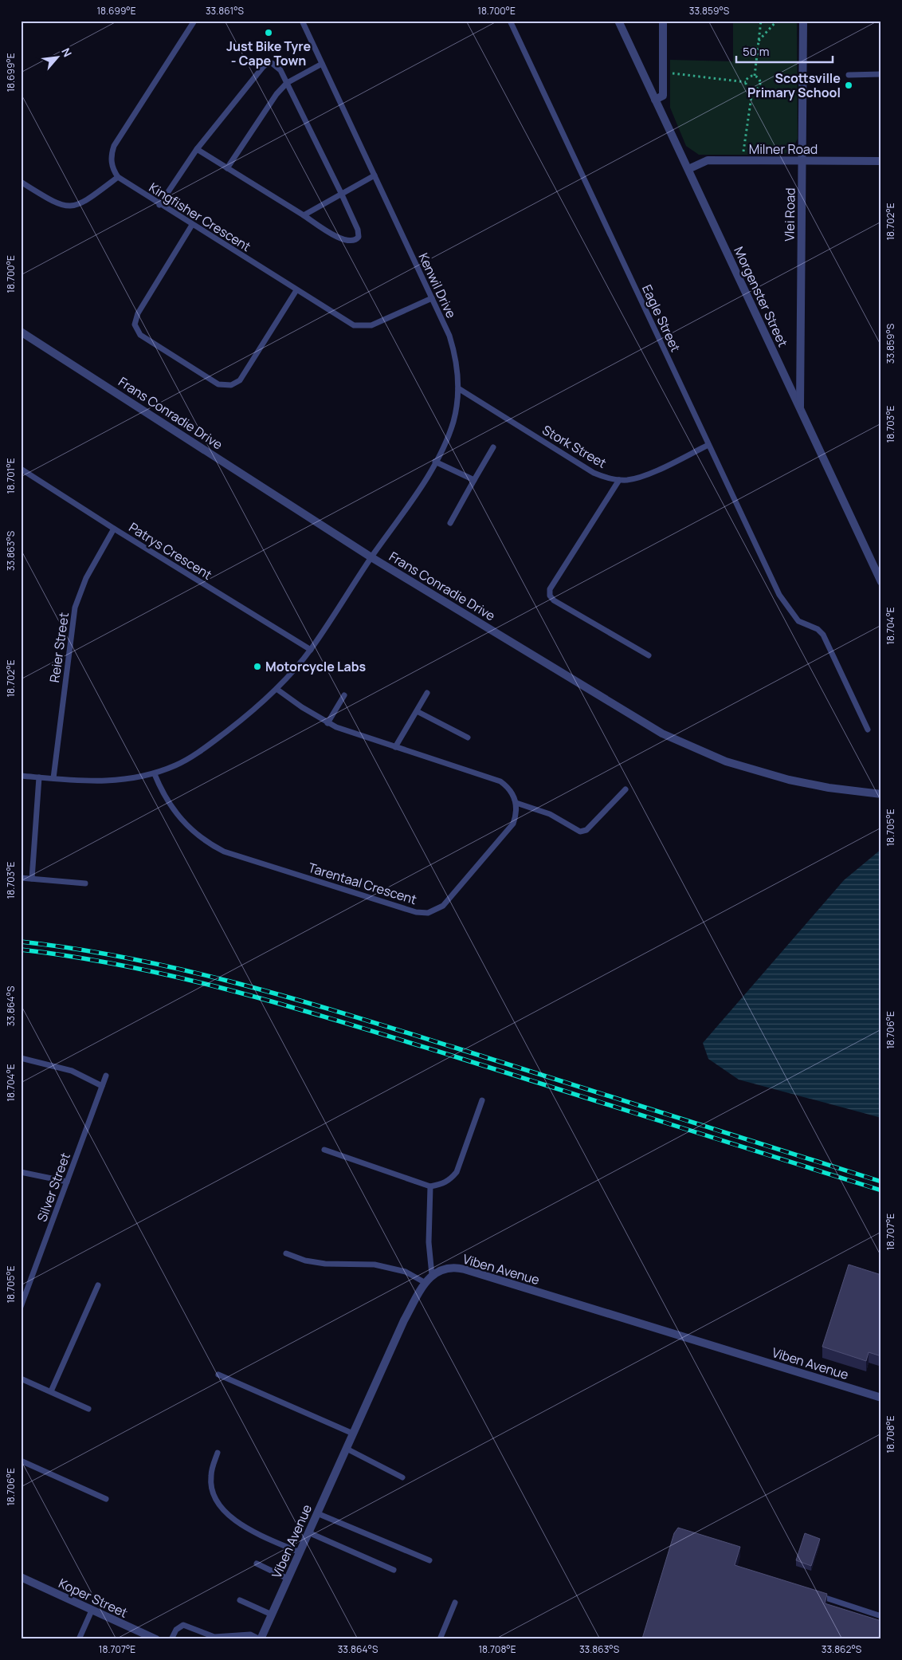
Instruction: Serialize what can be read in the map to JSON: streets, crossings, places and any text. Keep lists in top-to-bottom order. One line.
{"streets":{"street":["Milner Road","Vlei Road","Morgenster Street","Frans Conradie Drive","Viben Avenue","Koper Street"],"lane":["Kingfisher Crescent","Kenwil Drive","Eagle Street","Stork Street","Patrys Crescent","Reier Street","Tarentaal Crescent","Silver Street"]},"crossings":[["Milner Road","Vlei Road"],["Milner Road","Morgenster Street"],["Vlei Road","Morgenster Street"],["Kingfisher Crescent","Kenwil Drive"],["Kenwil Drive","Frans Conradie Drive"],["Kenwil Drive","Stork Street"],["Eagle Street","Stork Street"],["Patrys Crescent","Reier Street"]],"places":["Just Bike Tyre - Cape Town","Scottsville Primary School","Motorcycle Labs"],"scale_bar":"50 m","north":"top right","coordinates":["18.699°E","33.861°S","18.700°E","33.859°S","18.702°E","18.703°E","18.701°E","33.863°S","18.704°E","18.705°E","33.864°S","18.706°E","18.707°E","18.708°E","33.862°S"]}
